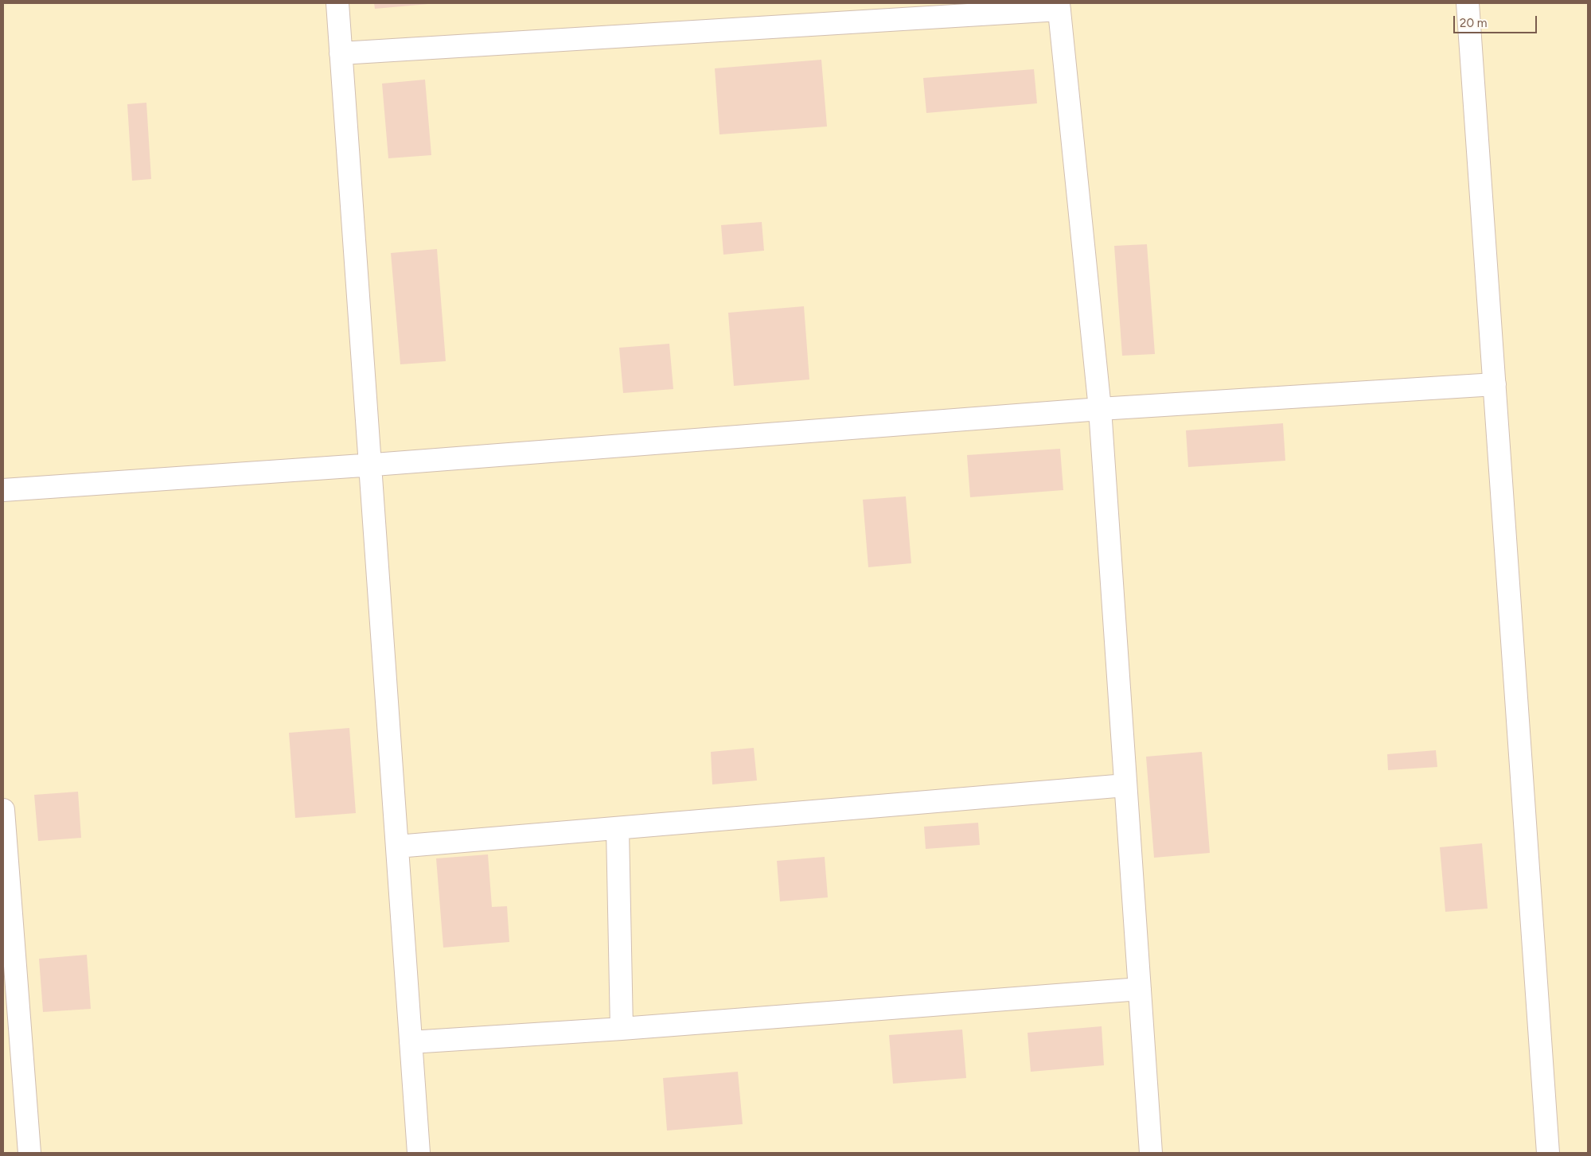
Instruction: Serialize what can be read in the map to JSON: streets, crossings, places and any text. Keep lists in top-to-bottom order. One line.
{"scale_bar":"20 m"}
